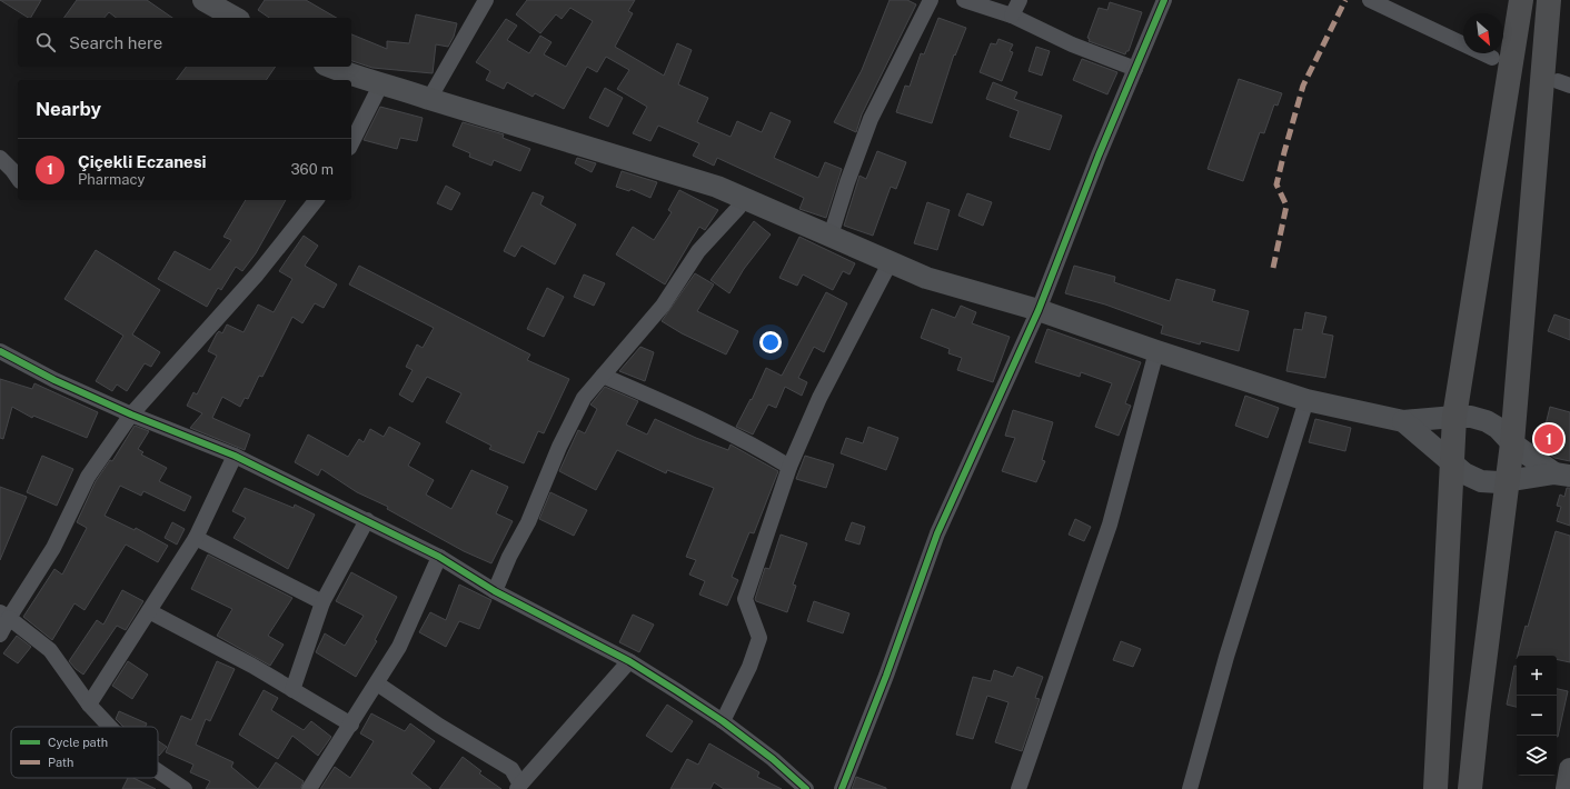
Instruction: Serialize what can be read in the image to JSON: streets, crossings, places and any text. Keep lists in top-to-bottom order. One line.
{"legend":["Cycle path","Path"],"north":"bottom right","page":{"search":"Search here","heading":"Nearby","list":[{"mark":"1","name":"Çiçekli Eczanesi","note":"Pharmacy","value":"360 m"}],"pins":"1","map_buttons":["+","−"]}}
